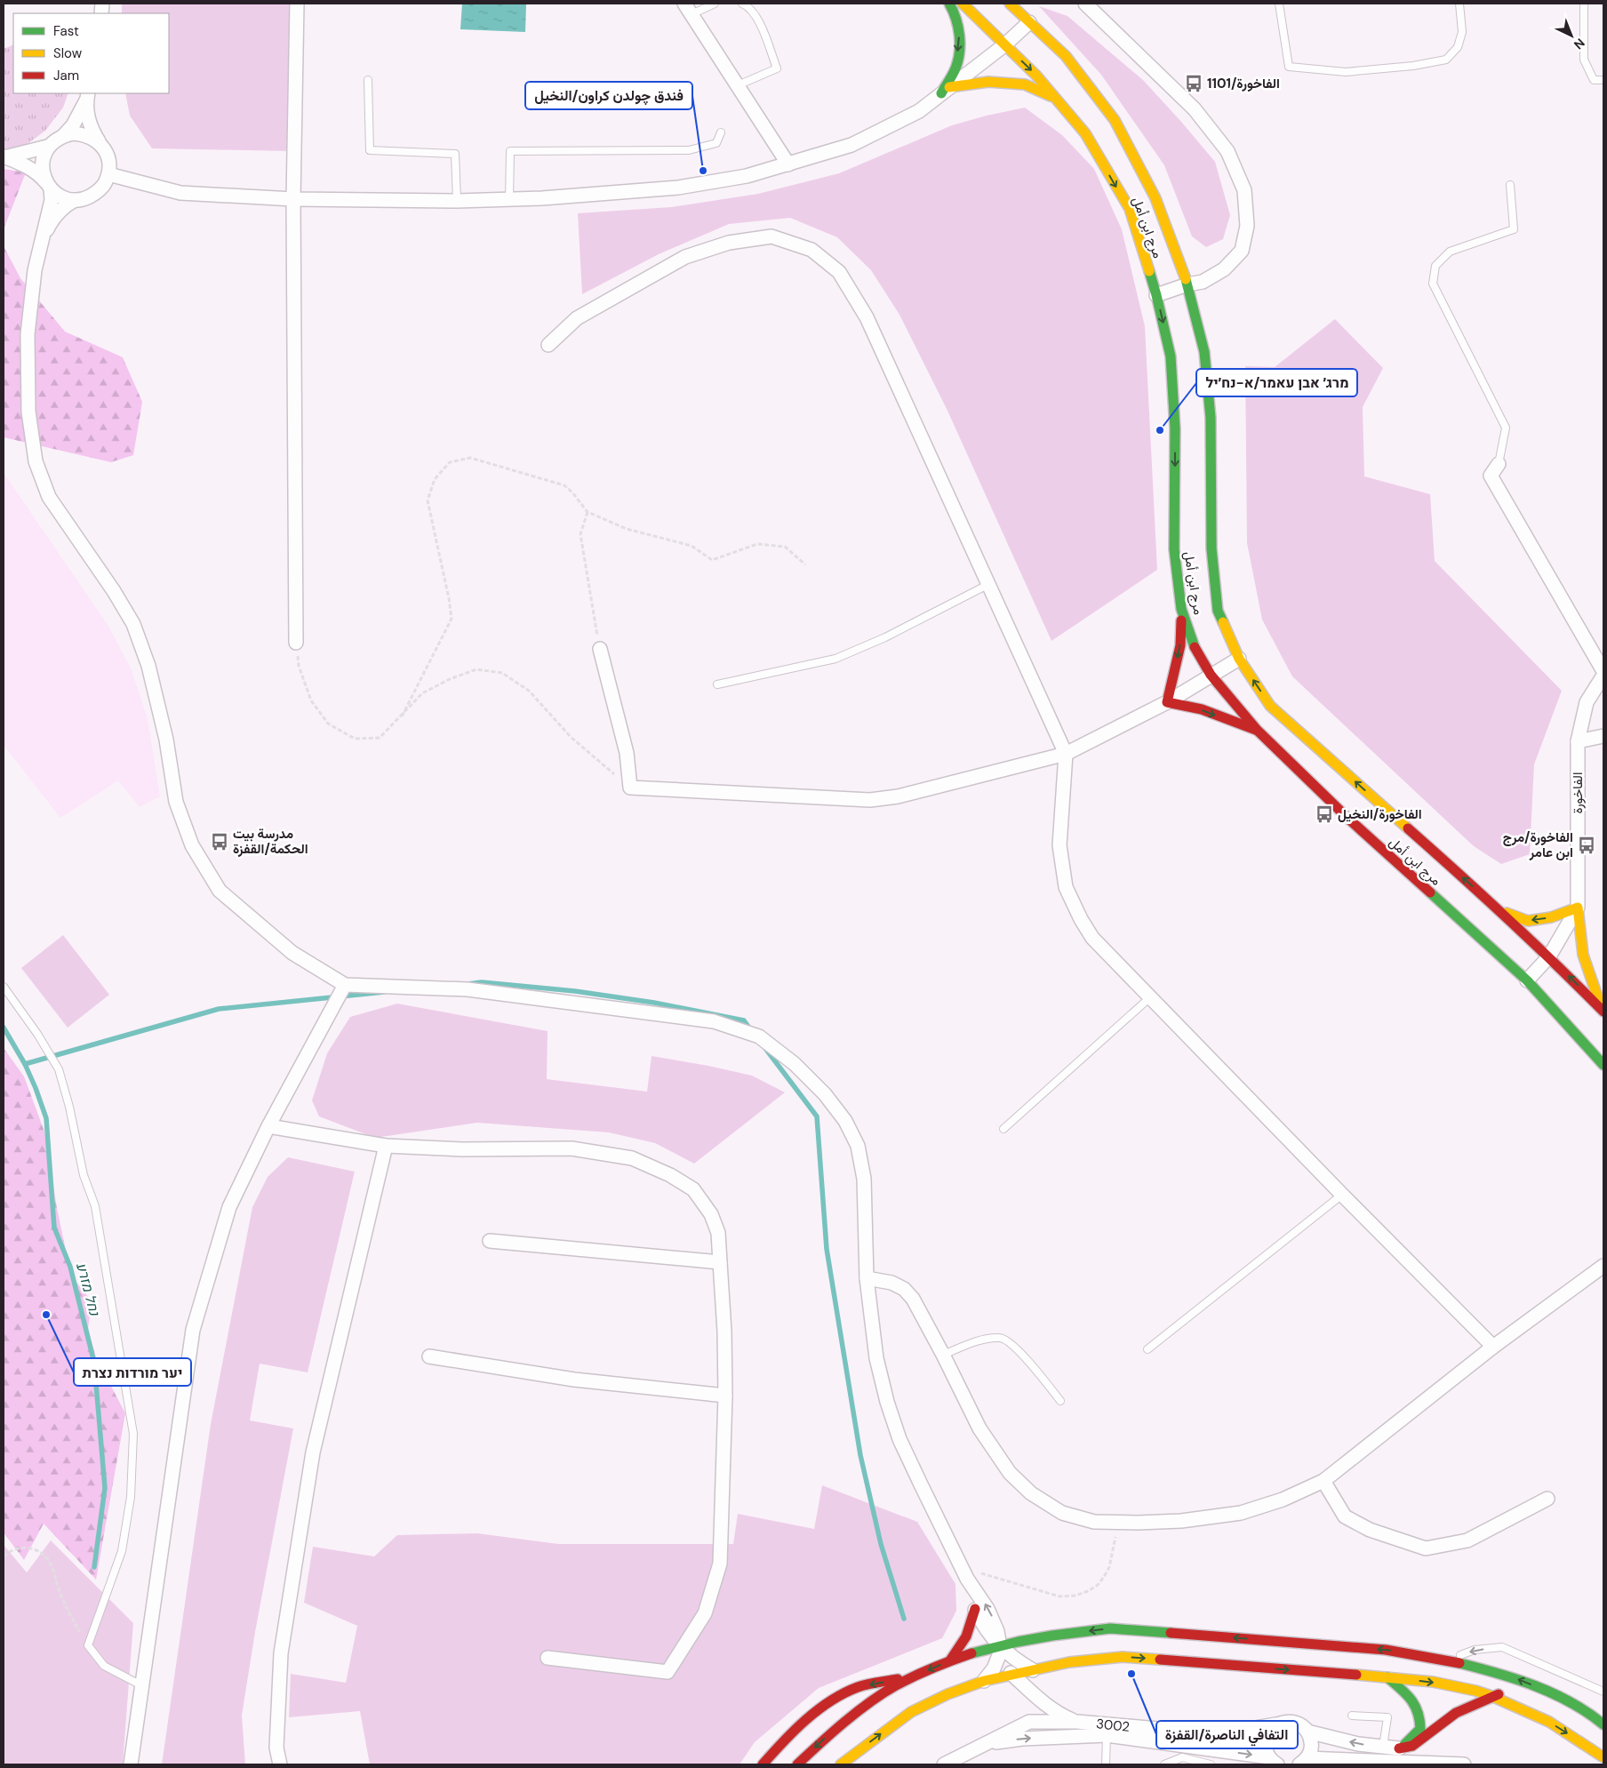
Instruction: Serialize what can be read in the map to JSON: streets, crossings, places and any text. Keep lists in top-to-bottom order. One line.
{"streets":{"main road":["مرج ابن أمل"],"street":["الفاخورة","3002"]},"water":["נחל מזרע"],"places":{"bus stop":["الفاخورة/1101","الفاخورة/النخيل","مدرسة بيت الحكمة/القفزة","الفاخورة/مرج ابن عامر"],"other":["فندق چولدن كراون/النخيل","מרג׳ אבן עאמר/א-נח׳יל","יער מורדות נצרת","التفافي الناصرة/القفزة"]},"legend":["Fast","Slow","Jam"],"north":"bottom right"}
